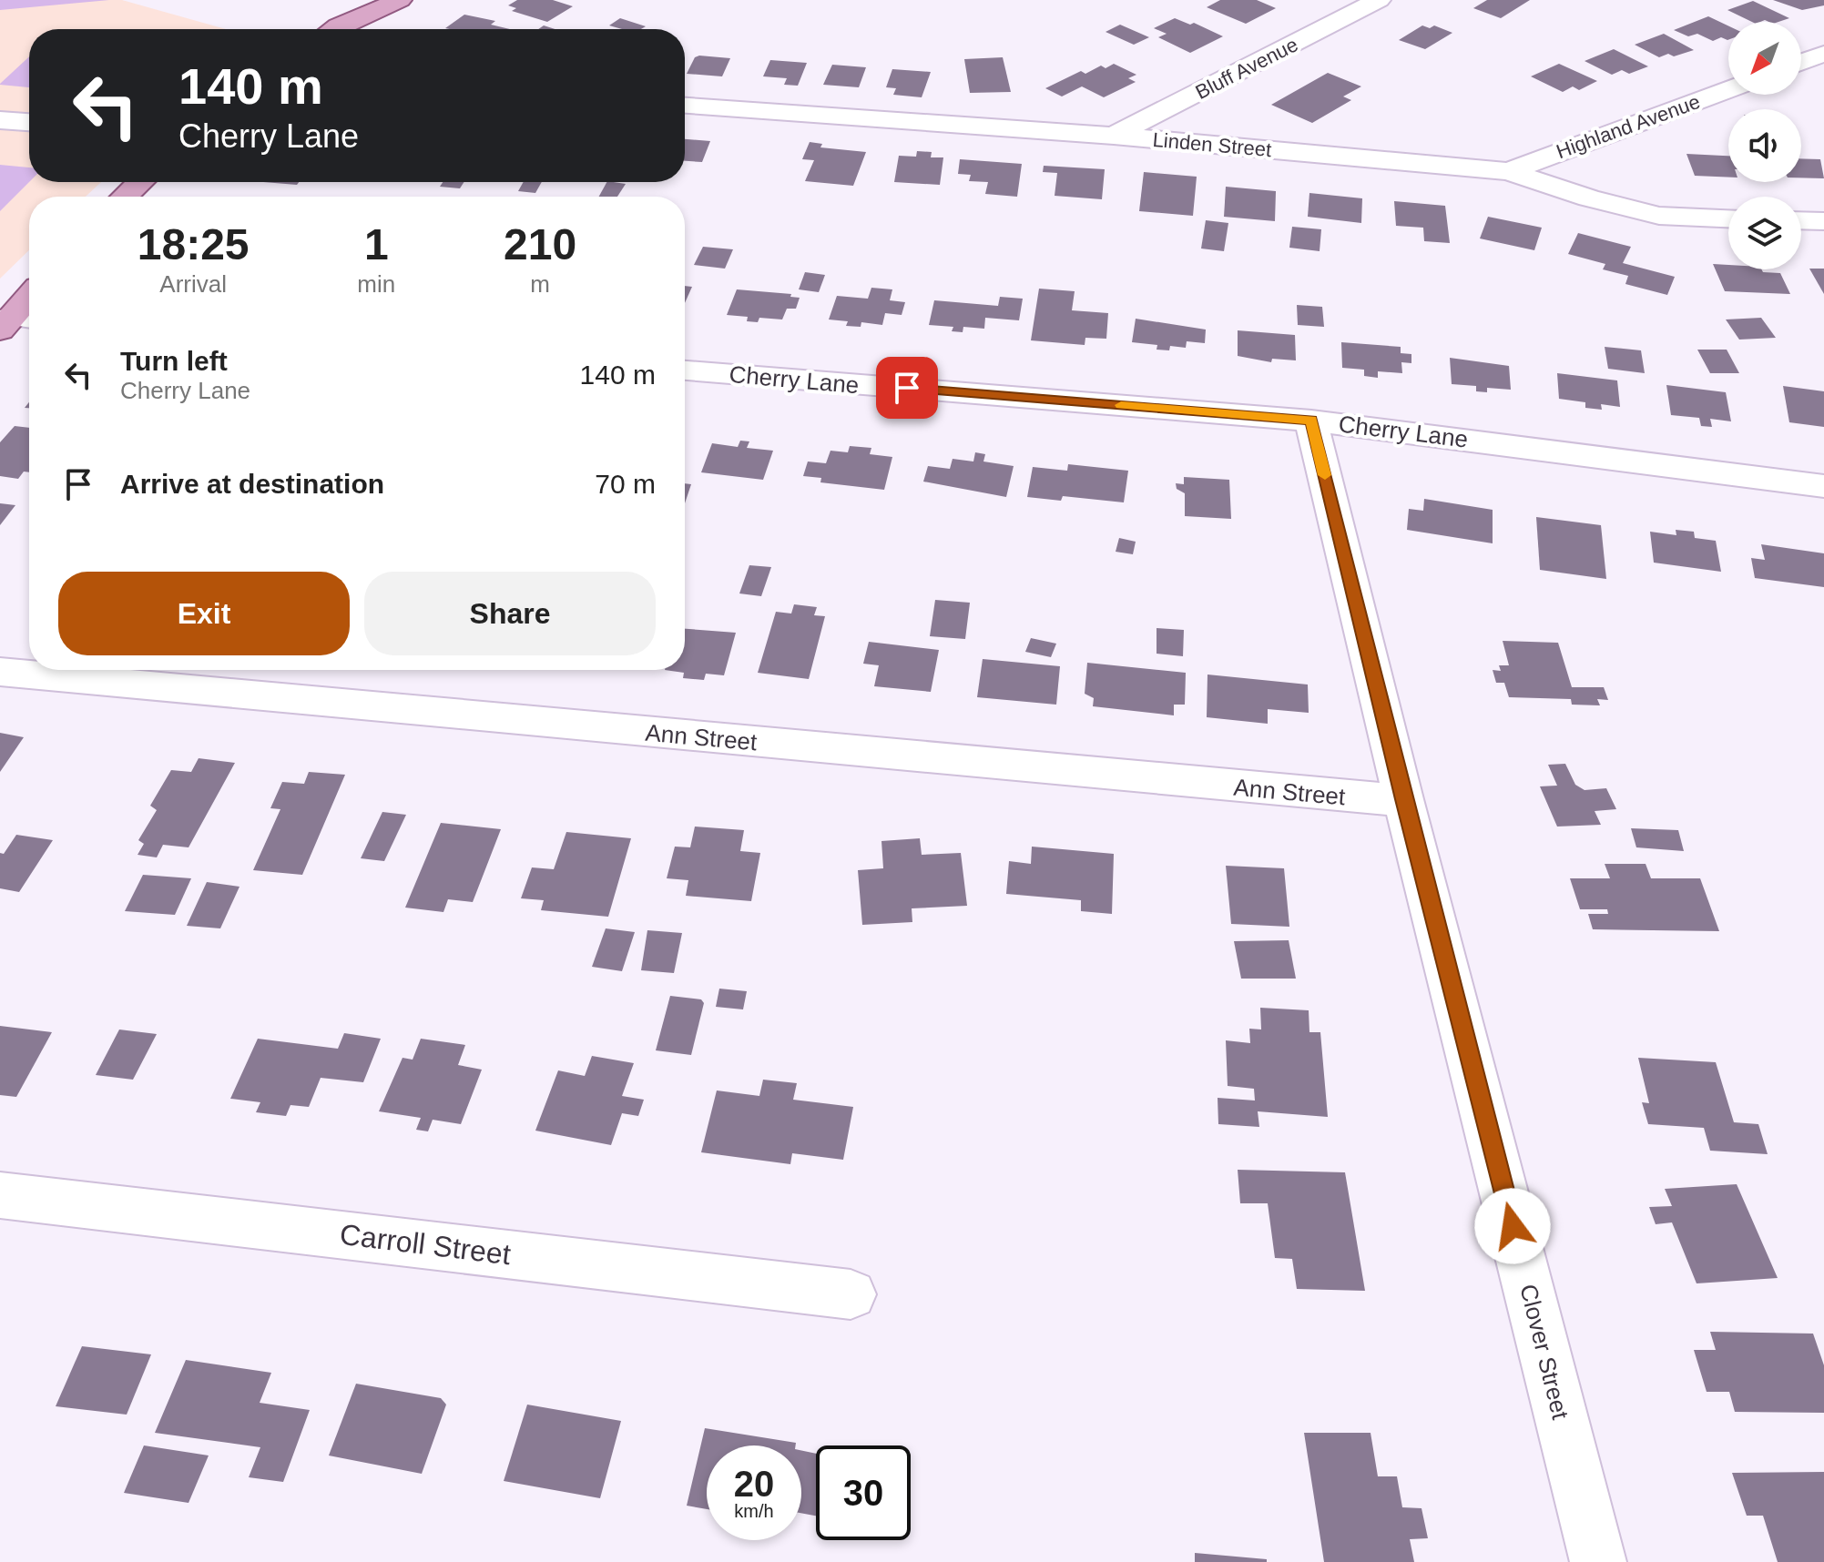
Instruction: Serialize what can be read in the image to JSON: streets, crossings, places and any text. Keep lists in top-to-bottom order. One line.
{"streets":{"street":["Bluff Avenue","Highland Avenue","Linden Street","Cherry Lane","Ann Street","Carroll Street","Clover Street"]},"crossings":[["Bluff Avenue","Linden Street"],["Highland Avenue","Linden Street"],["Cherry Lane","Clover Street"],["Ann Street","Clover Street"]],"north":"bottom left","page":{"turn":["140 m","Cherry Lane"],"eta":["18:25","Arrival","1","min","210","m"],"list":[{"name":"Turn left","note":"Cherry Lane","value":"140 m"},{"name":"Arrive at destination","value":"70 m"}],"buttons":["Exit","Share"],"speed":"20 km/h","limit":"30"}}
